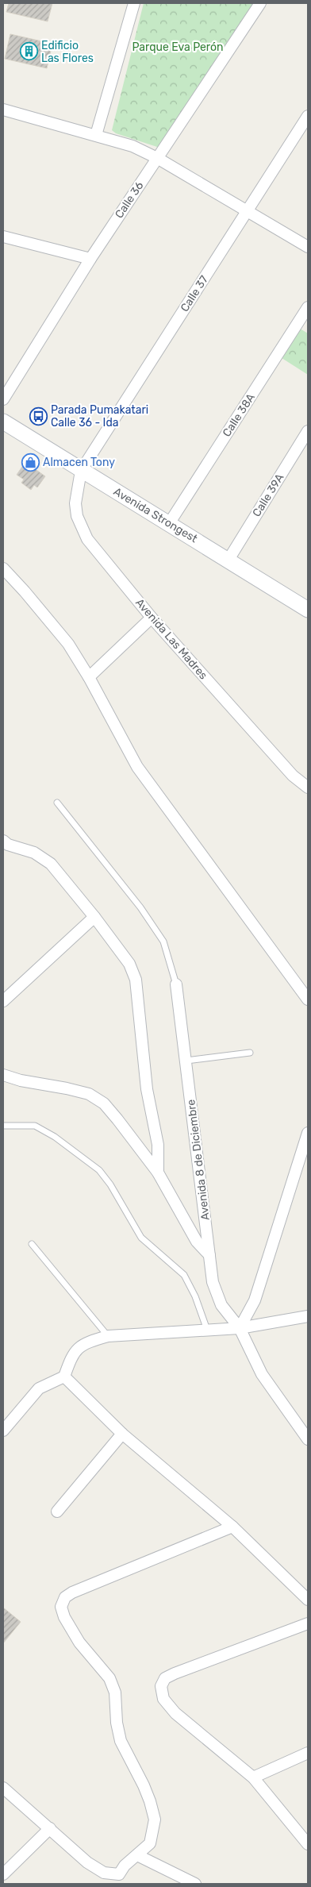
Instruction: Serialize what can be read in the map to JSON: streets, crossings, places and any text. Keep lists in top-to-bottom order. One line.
{"streets":{"main road":["Avenida Strongest"],"street":["Calle 36","Calle 37","Calle 38A","Calle 39A","Avenida Las Madres","Avenida 8 de Diciembre"]},"crossings":[["Calle 37","Avenida Strongest"],["Calle 37","Avenida Las Madres"],["Calle 38A","Avenida Strongest"],["Calle 39A","Avenida Strongest"],["Avenida Strongest","Avenida Las Madres"]],"parks":["Parque Eva Perón"],"places":{"building":["Edificio Las Flores"],"bus stop":["Parada Pumakatari Calle 36 - Ida"],"shop":["Almacen Tony"]}}
